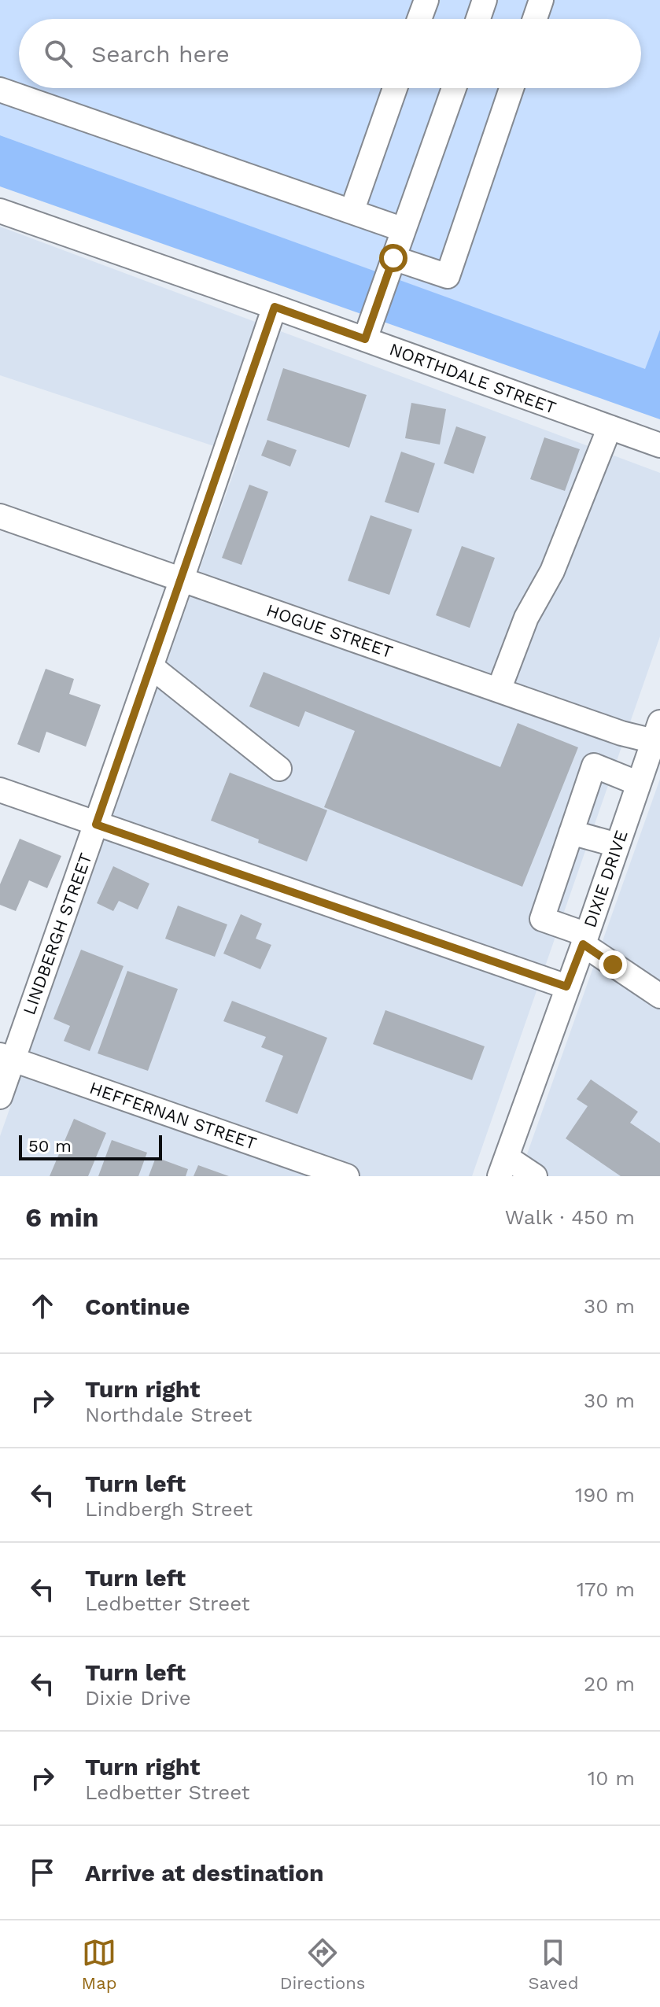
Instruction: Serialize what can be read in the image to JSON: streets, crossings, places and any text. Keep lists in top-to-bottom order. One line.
{"streets":{"street":["NORTHDALE STREET","HOGUE STREET","DIXIE DRIVE","LINDBERGH STREET","HEFFERNAN STREET"]},"crossings":[["NORTHDALE STREET","LINDBERGH STREET"],["HOGUE STREET","DIXIE DRIVE"],["HOGUE STREET","LINDBERGH STREET"],["LINDBERGH STREET","HEFFERNAN STREET"]],"scale_bar":"50 m","page":{"search":"Search here","scale":"50 m","heading":["6 min","Walk · 450 m"],"list":[["Continue","30 m"],["Turn right","Northdale Street","30 m"],["Turn left","Lindbergh Street","190 m"],["Turn left","Ledbetter Street","170 m"],["Turn left","Dixie Drive","20 m"],["Turn right","Ledbetter Street","10 m"],"Arrive at destination"],"nav":["Map","Directions","Saved"]}}
